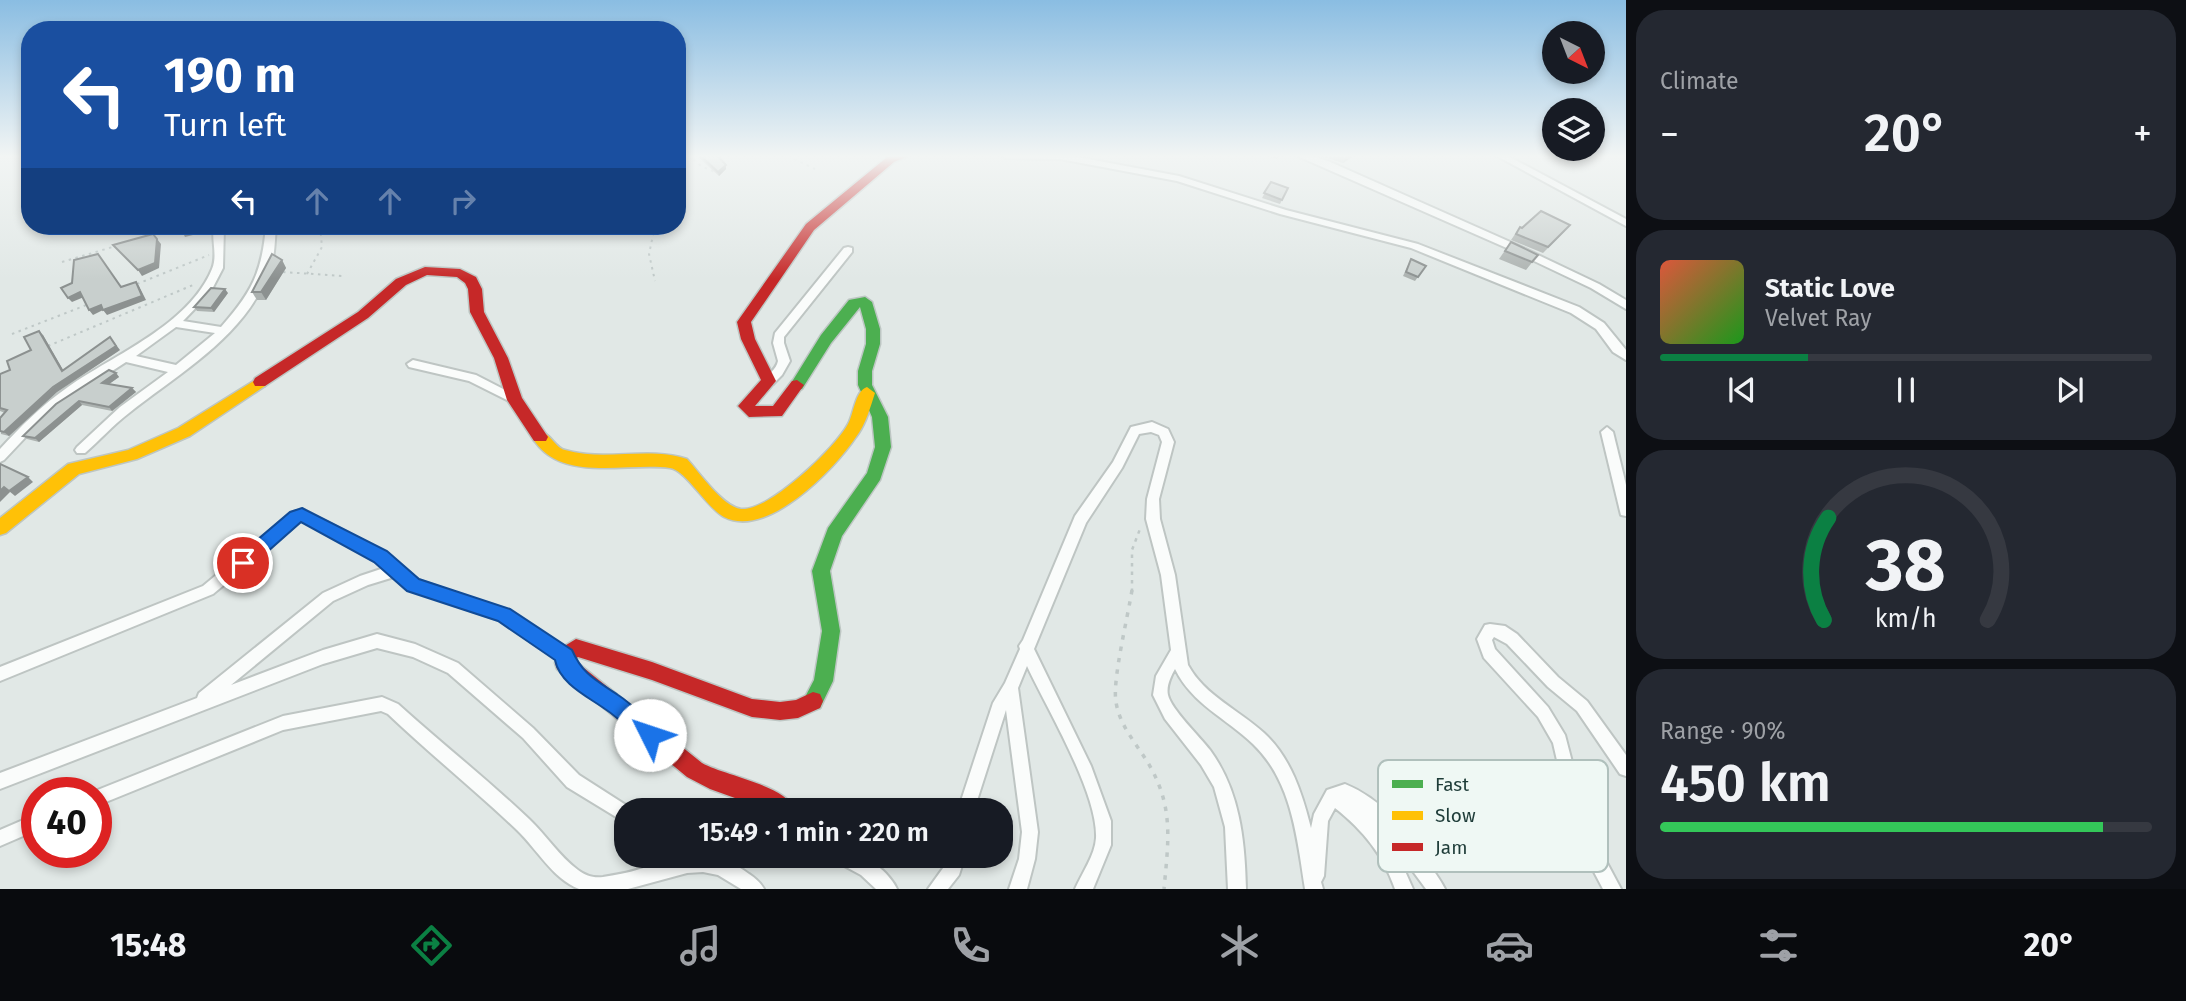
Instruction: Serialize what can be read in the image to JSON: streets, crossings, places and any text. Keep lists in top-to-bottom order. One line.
{"legend":["Fast","Slow","Jam"],"north":"bottom right","page":{"tile":["Climate",["Range · 90%","450 km"]],"turn":["190 m","Turn left"],"heat":["−","20°","+"],"song":["Static Love","Velvet Ray"],"limit":"40","trip":"15:49 · 1 min · 220 m","tabs":["15:48","20°"],"gauge":["38","km/h"]}}
